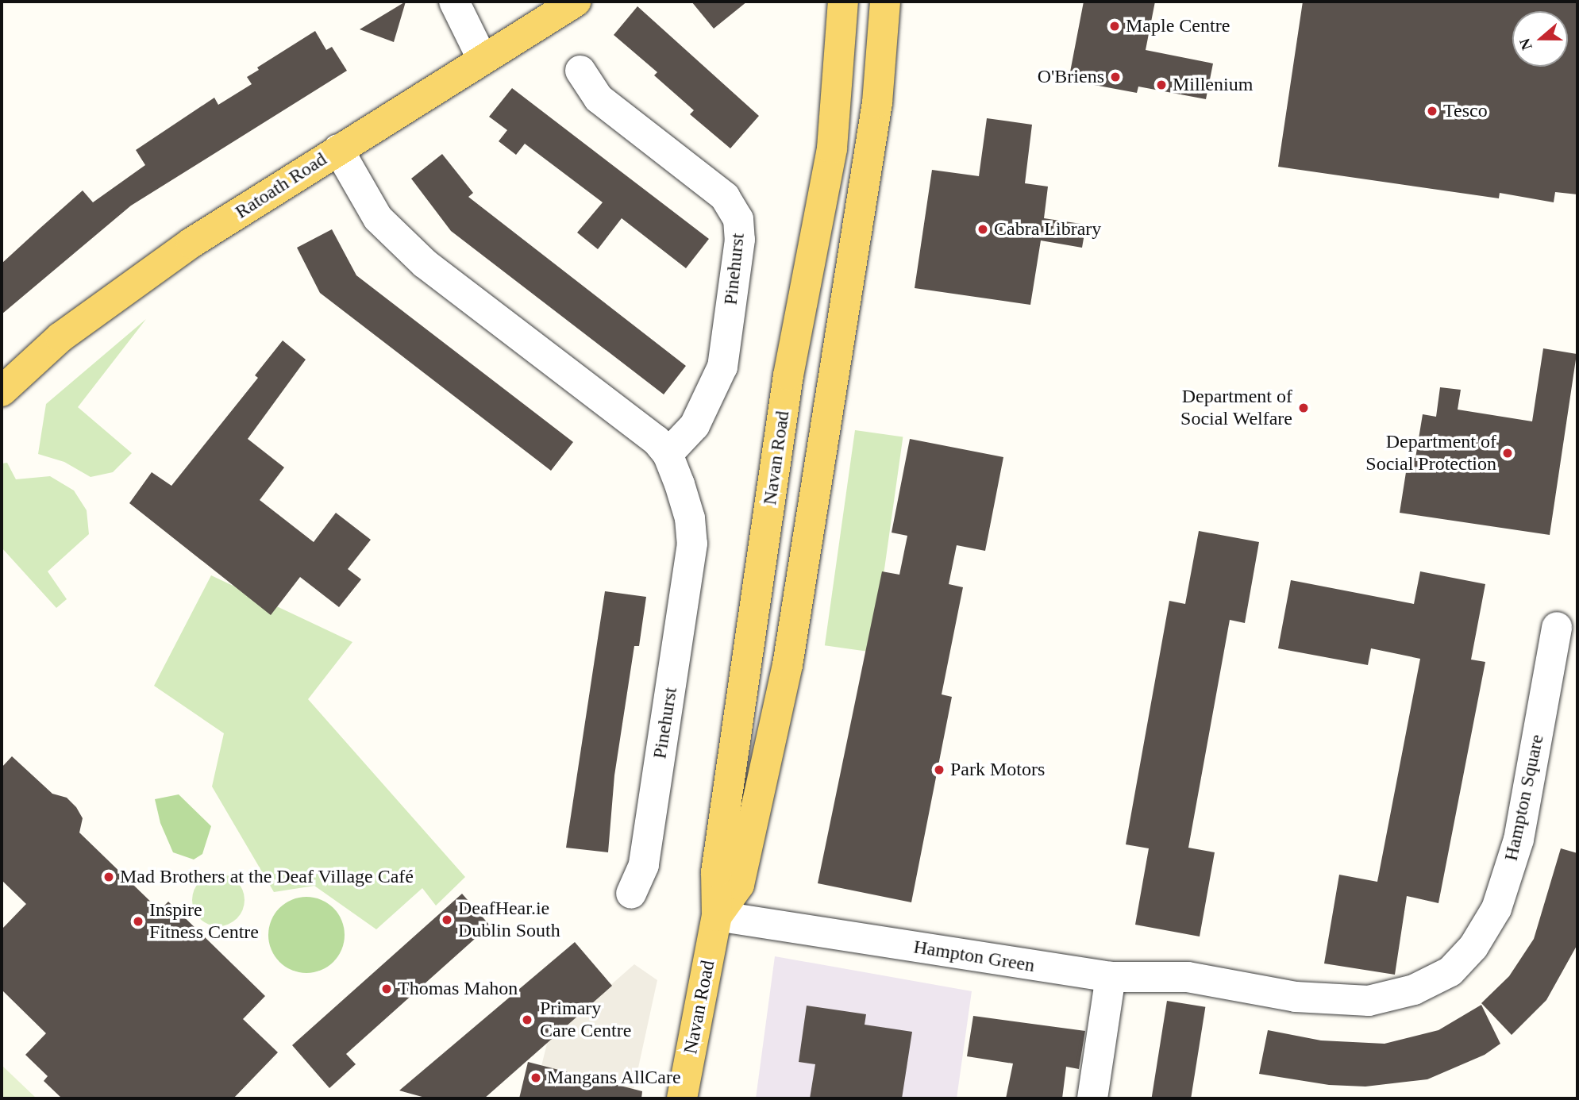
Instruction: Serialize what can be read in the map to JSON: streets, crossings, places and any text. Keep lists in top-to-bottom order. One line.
{"streets":{"main road":["Ratoath Road","Navan Road"],"street":["Pinehurst","Hampton Square","Hampton Green"]},"crossings":[["Ratoath Road","Pinehurst"],["Navan Road","Hampton Green"],["Hampton Square","Hampton Green"]],"places":["Maple Centre","O'Briens","Millenium","Tesco","Cabra Library","Department of Social Welfare","Department of Social Protection","Park Motors","Mad Brothers at the Deaf Village Café","DeafHear.ie Dublin South","Inspire Fitness Centre","Thomas Mahon","Primary Care Centre","Mangans AllCare"],"north":"left"}
